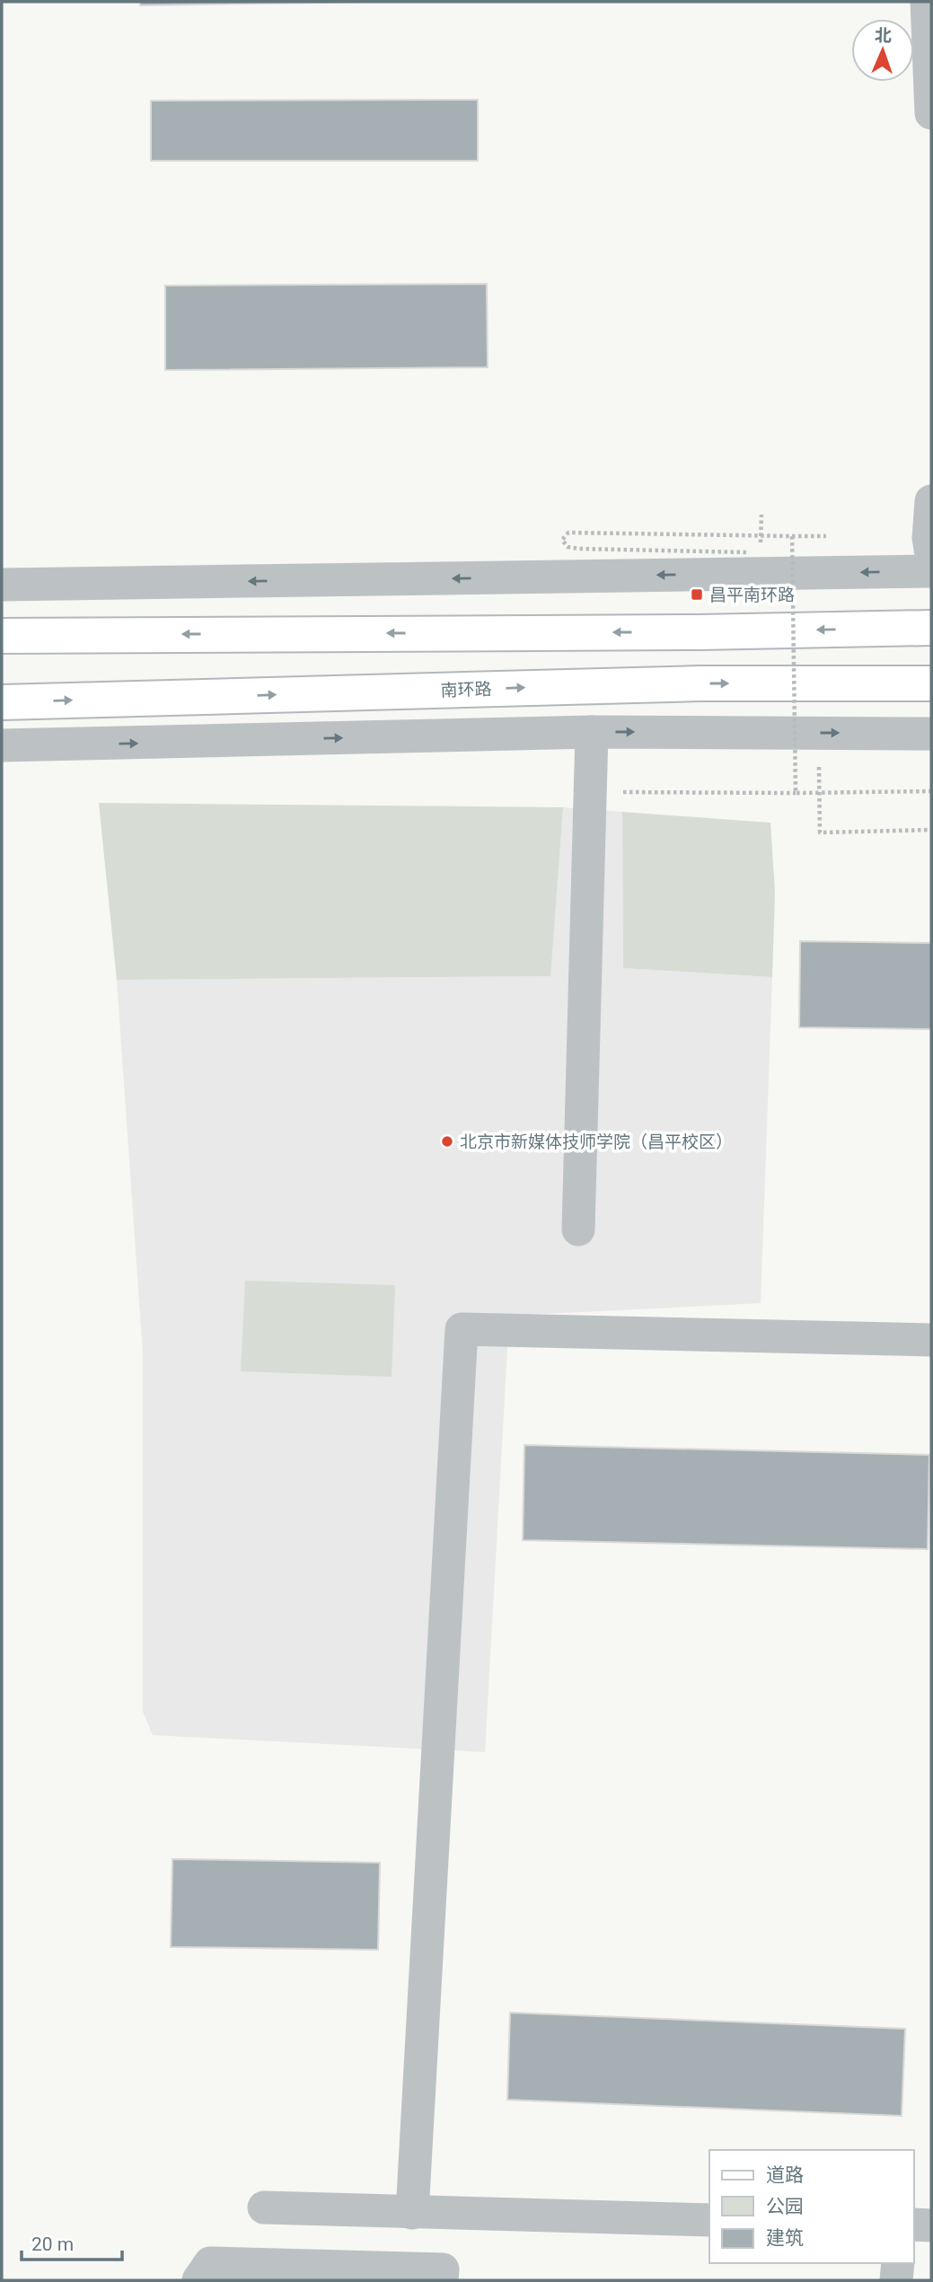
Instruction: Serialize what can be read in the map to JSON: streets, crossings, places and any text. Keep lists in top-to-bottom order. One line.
{"streets":{"main road":["南环路"]},"places":{"transit":["昌平南环路"],"other":["北京市新媒体技师学院（昌平校区）"]},"legend":["道路","公园","建筑"],"scale_bar":"20 m","north":"top"}
